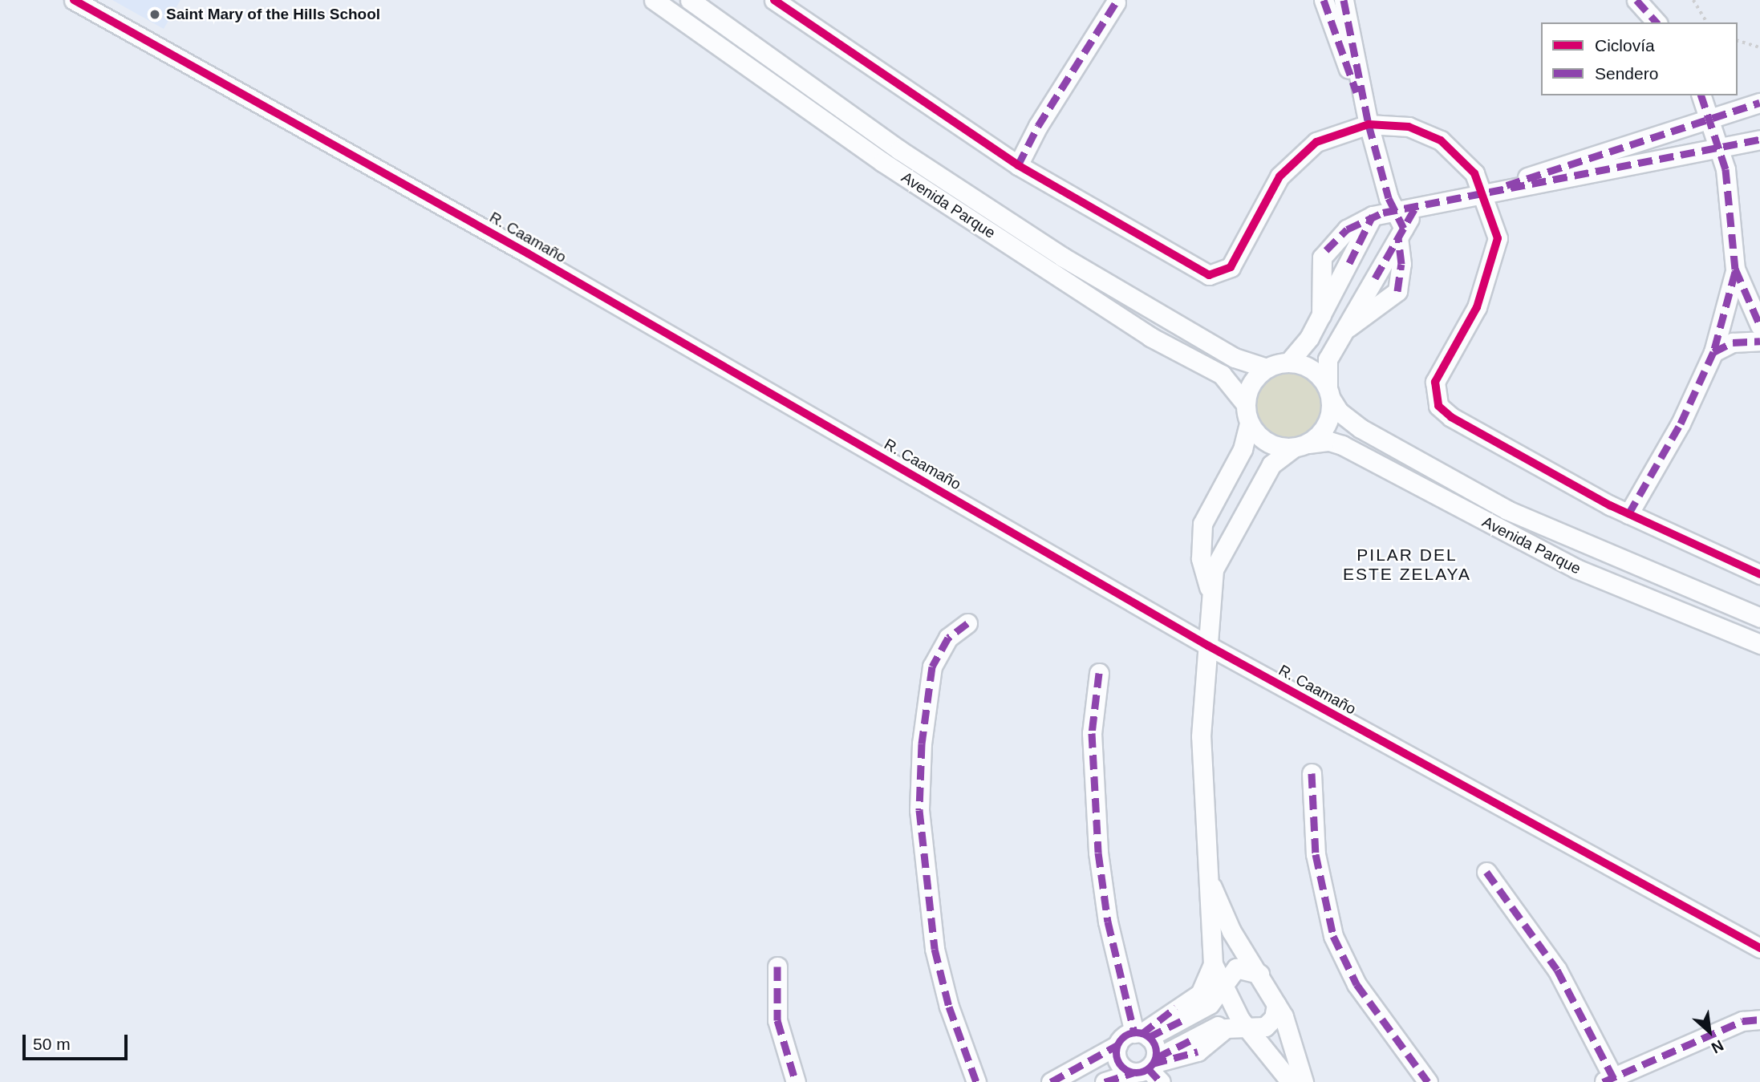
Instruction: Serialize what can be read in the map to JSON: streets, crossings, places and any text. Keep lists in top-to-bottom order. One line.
{"streets":{"street":["Avenida Parque","R. Caamaño"]},"districts":["PILAR DEL ESTE ZELAYA"],"places":["Saint Mary of the Hills School"],"legend":["Ciclovía","Sendero"],"scale_bar":"50 m","north":"bottom right"}
